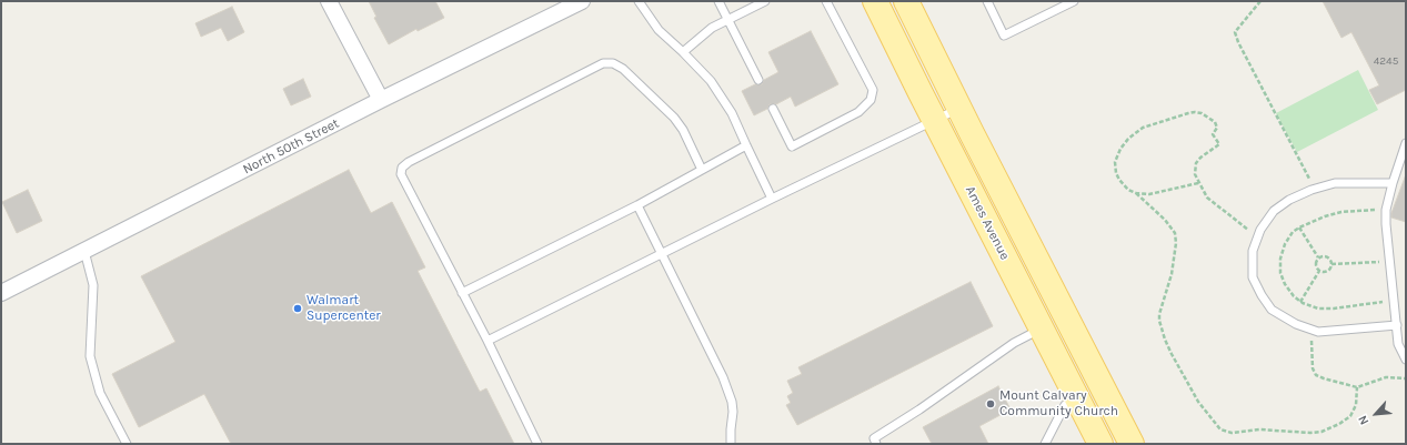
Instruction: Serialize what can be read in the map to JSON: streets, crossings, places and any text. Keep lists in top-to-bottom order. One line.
{"streets":{"main road":["Ames Avenue"],"street":["North 50th Street"]},"places":["Walmart Supercenter","Mount Calvary Community Church"],"house_numbers":["4245"],"north":"bottom left"}
